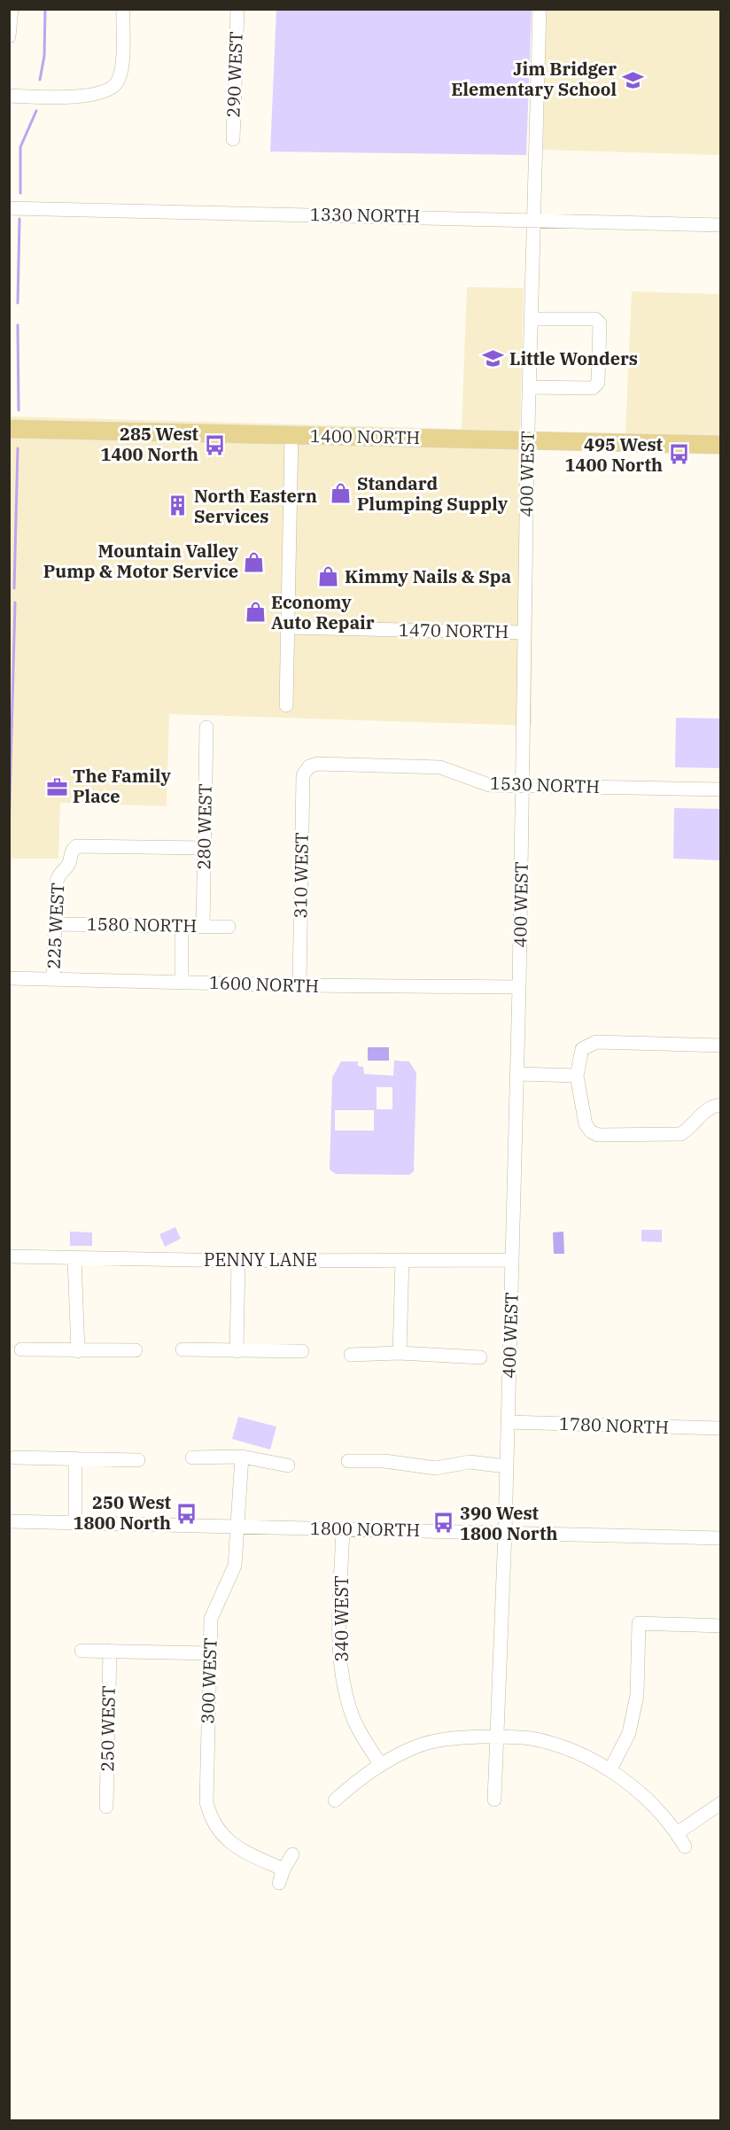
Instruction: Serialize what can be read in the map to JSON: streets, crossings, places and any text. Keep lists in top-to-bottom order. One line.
{"streets":{"main road":["1400 NORTH"],"street":["290 WEST","1330 NORTH","400 WEST","1470 NORTH","1530 NORTH","280 WEST","310 WEST","1580 NORTH","225 WEST","1600 NORTH","PENNY LANE","1780 NORTH","1800 NORTH","340 WEST","300 WEST","250 WEST"]},"crossings":[["1330 NORTH","400 WEST"],["1400 NORTH","400 WEST"],["400 WEST","1470 NORTH"],["400 WEST","1530 NORTH"],["400 WEST","1600 NORTH"],["400 WEST","PENNY LANE"],["400 WEST","1780 NORTH"],["400 WEST","1800 NORTH"],["1530 NORTH","310 WEST"],["280 WEST","1580 NORTH"],["280 WEST","225 WEST"],["310 WEST","1600 NORTH"],["1580 NORTH","225 WEST"],["225 WEST","1600 NORTH"],["1800 NORTH","340 WEST"],["1800 NORTH","300 WEST"]],"places":{"school or university":["Jim Bridger Elementary School","Little Wonders"],"bus stop":["285 West 1400 North","495 West 1400 North","250 West 1800 North","390 West 1800 North"],"shop":["Standard Plumping Supply","Mountain Valley Pump & Motor Service","Kimmy Nails & Spa","Economy Auto Repair"],"building":["North Eastern Services"],"office":["The Family Place"]}}
